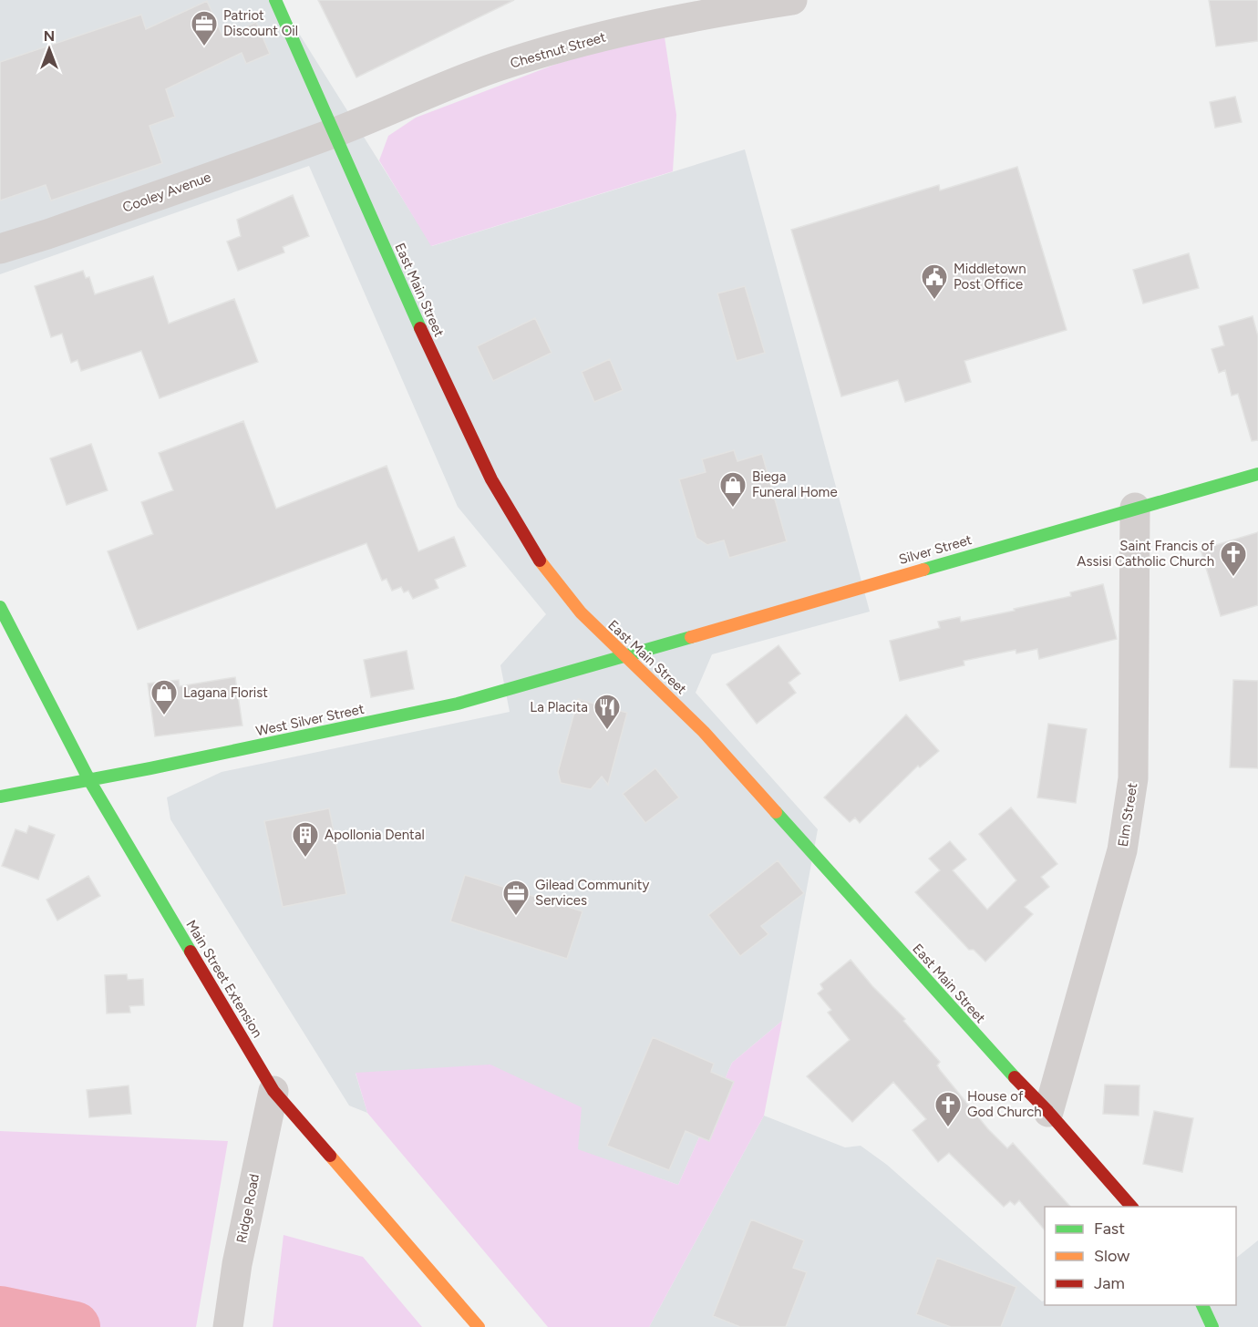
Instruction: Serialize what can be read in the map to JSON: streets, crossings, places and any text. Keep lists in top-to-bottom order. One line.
{"streets":{"main road":["East Main Street","Silver Street","West Silver Street","Main Street Extension"],"street":["Chestnut Street","Cooley Avenue","Elm Street","Ridge Road"]},"crossings":[["Chestnut Street","Cooley Avenue"],["Chestnut Street","East Main Street"],["Cooley Avenue","East Main Street"],["East Main Street","Silver Street"],["East Main Street","West Silver Street"],["East Main Street","Elm Street"],["Silver Street","West Silver Street"],["Silver Street","Elm Street"],["West Silver Street","Main Street Extension"],["Main Street Extension","Ridge Road"]],"places":{"office":["Patriot Discount Oil","Gilead Community Services"],"public building":["Middletown Post Office"],"shop":["Biega Funeral Home","Lagana Florist"],"church":["Saint Francis of Assisi Catholic Church","House of God Church"],"restaurant":["La Placita"],"building":["Apollonia Dental"]},"legend":["Fast","Slow","Jam"],"north":"top"}
